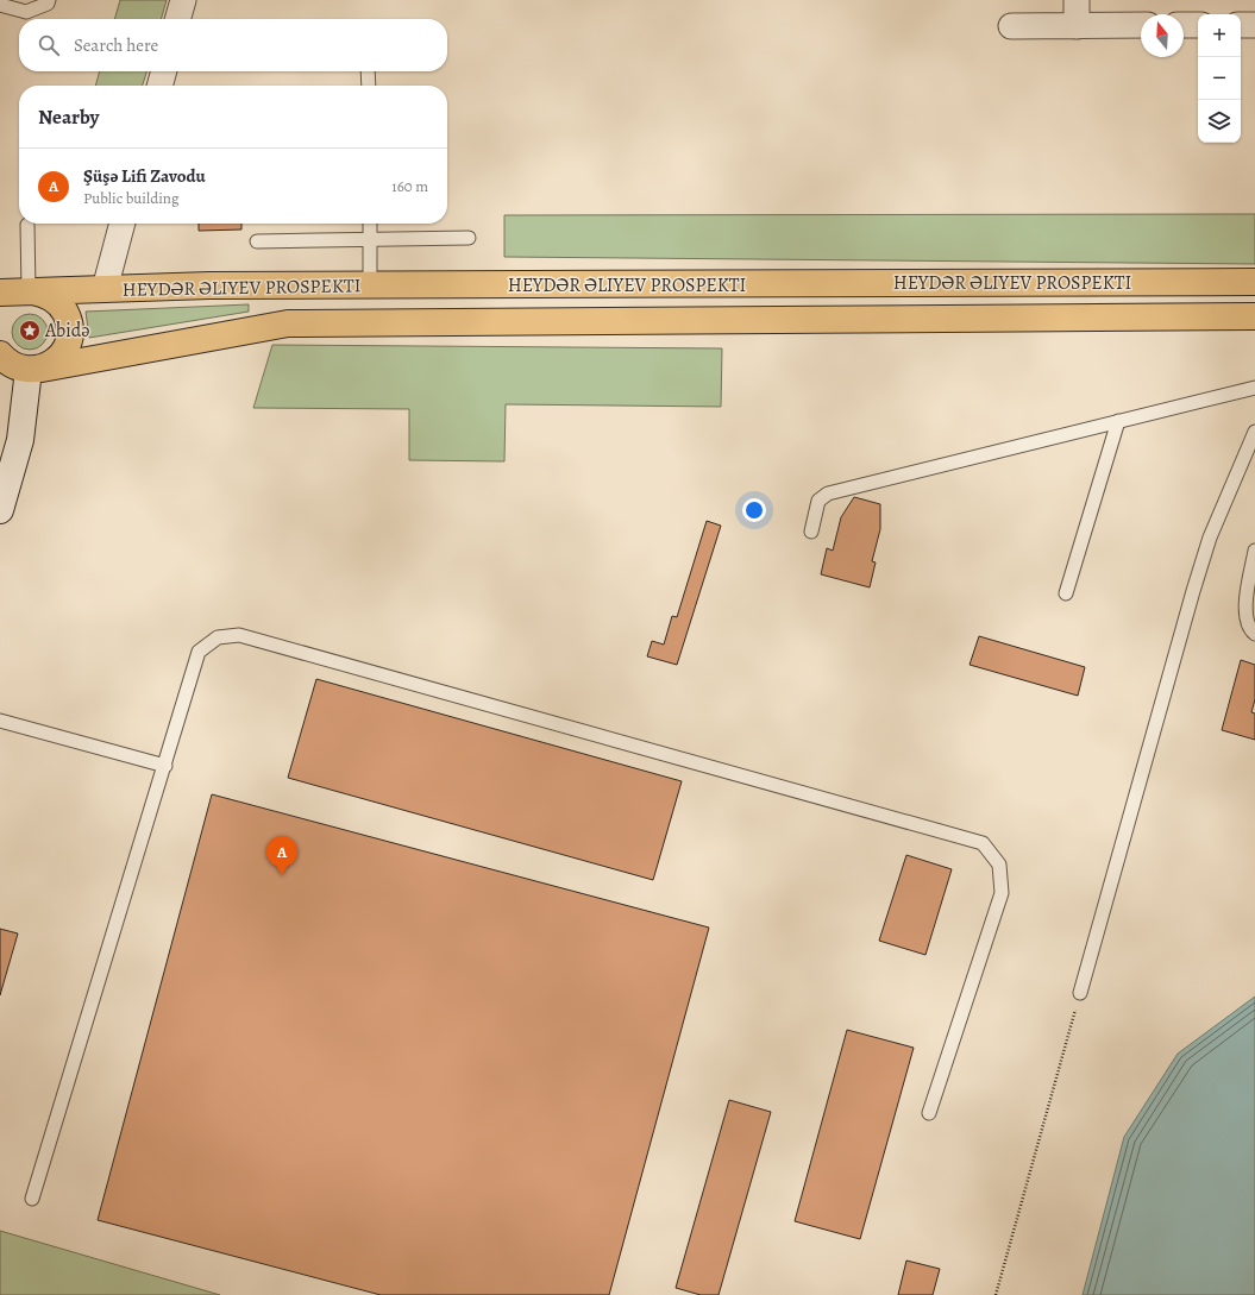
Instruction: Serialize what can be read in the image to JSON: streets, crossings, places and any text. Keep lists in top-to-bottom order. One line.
{"streets":{"main road":["HEYDƏR ƏLIYEV PROSPEKTI"]},"places":{"place":["Abidə"]},"north":"top","page":{"map_buttons":["+","−"],"search":"Search here","heading":"Nearby","list":[{"mark":"A","name":"Şüşə Lifi Zavodu","note":"Public building","value":"160 m"}],"pins":"A"}}
